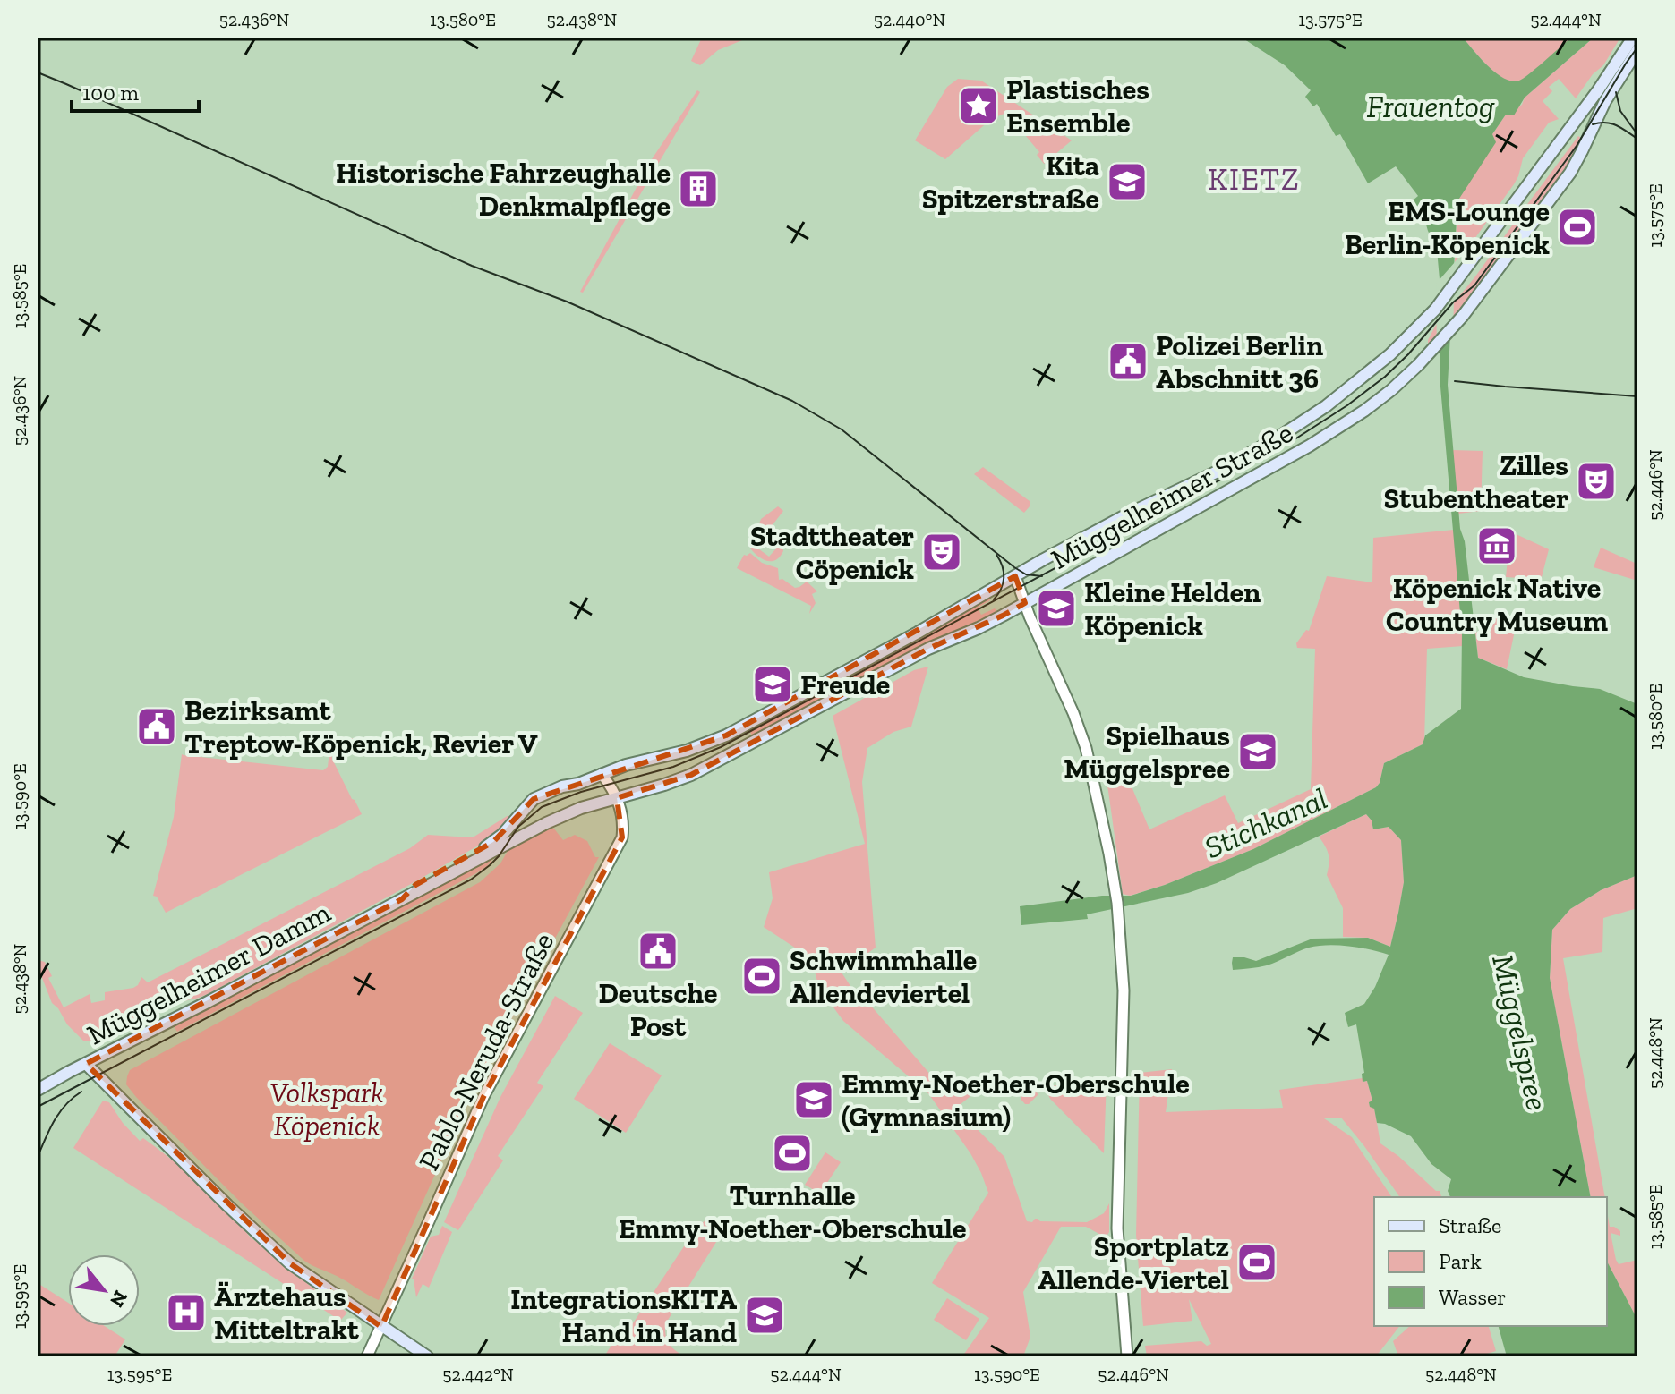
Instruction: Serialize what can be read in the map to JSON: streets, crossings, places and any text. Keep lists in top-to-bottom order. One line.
{"streets":{"main road":["Müggelheimer Straße","Müggelheimer Damm"],"street":["Pablo-Neruda-Straße"]},"crossings":[["Müggelheimer Straße","Müggelheimer Damm"],["Müggelheimer Straße","Pablo-Neruda-Straße"]],"districts":["KIETZ"],"water":["Frauentog","Stichkanal","Müggelspree"],"parks":["Volkspark Köpenick"],"places":{"place":["Plastisches Ensemble"],"school or university":["Kita Spitzerstraße","Kleine Helden Köpenick","Freude","Spielhaus Müggelspree","Emmy-Noether-Oberschule (Gymnasium)","IntegrationsKITA Hand in Hand"],"building":["Historische Fahrzeughalle Denkmalpflege"],"sports":["EMS-Lounge Berlin-Köpenick","Schwimmhalle Allendeviertel","Turnhalle Emmy-Noether-Oberschule","Sportplatz Allende-Viertel"],"public building":["Polizei Berlin Abschnitt 36","Bezirksamt Treptow-Köpenick, Revier V","Deutsche Post"],"theatre":["Zilles Stubentheater","Stadttheater Cöpenick"],"museum":["Köpenick Native Country Museum"],"hospital":["Ärztehaus Mitteltrakt"]},"legend":["Straße","Park","Wasser"],"scale_bar":"100 m","north":"bottom right","coordinates":["52.436°N","13.580°E","52.438°N","52.440°N","13.575°E","52.444°N","13.585°E","52.446°N","13.590°E","52.448°N","13.595°E","52.442°N"]}
